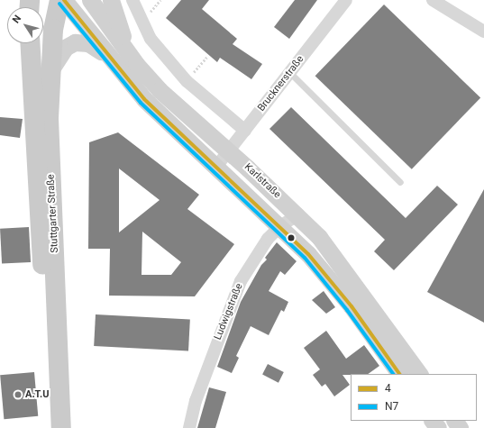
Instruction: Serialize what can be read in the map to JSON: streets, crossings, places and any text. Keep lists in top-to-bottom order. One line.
{"streets":{"main road":["Karlstraße","Stuttgarter Straße"],"street":["Brucknerstraße","Ludwigstraße"]},"crossings":[["Brucknerstraße","Karlstraße"],["Karlstraße","Ludwigstraße"]],"places":["A.T.U"],"lines":["transit line 4","transit line N7"],"legend":["4","N7"],"north":"top left"}
